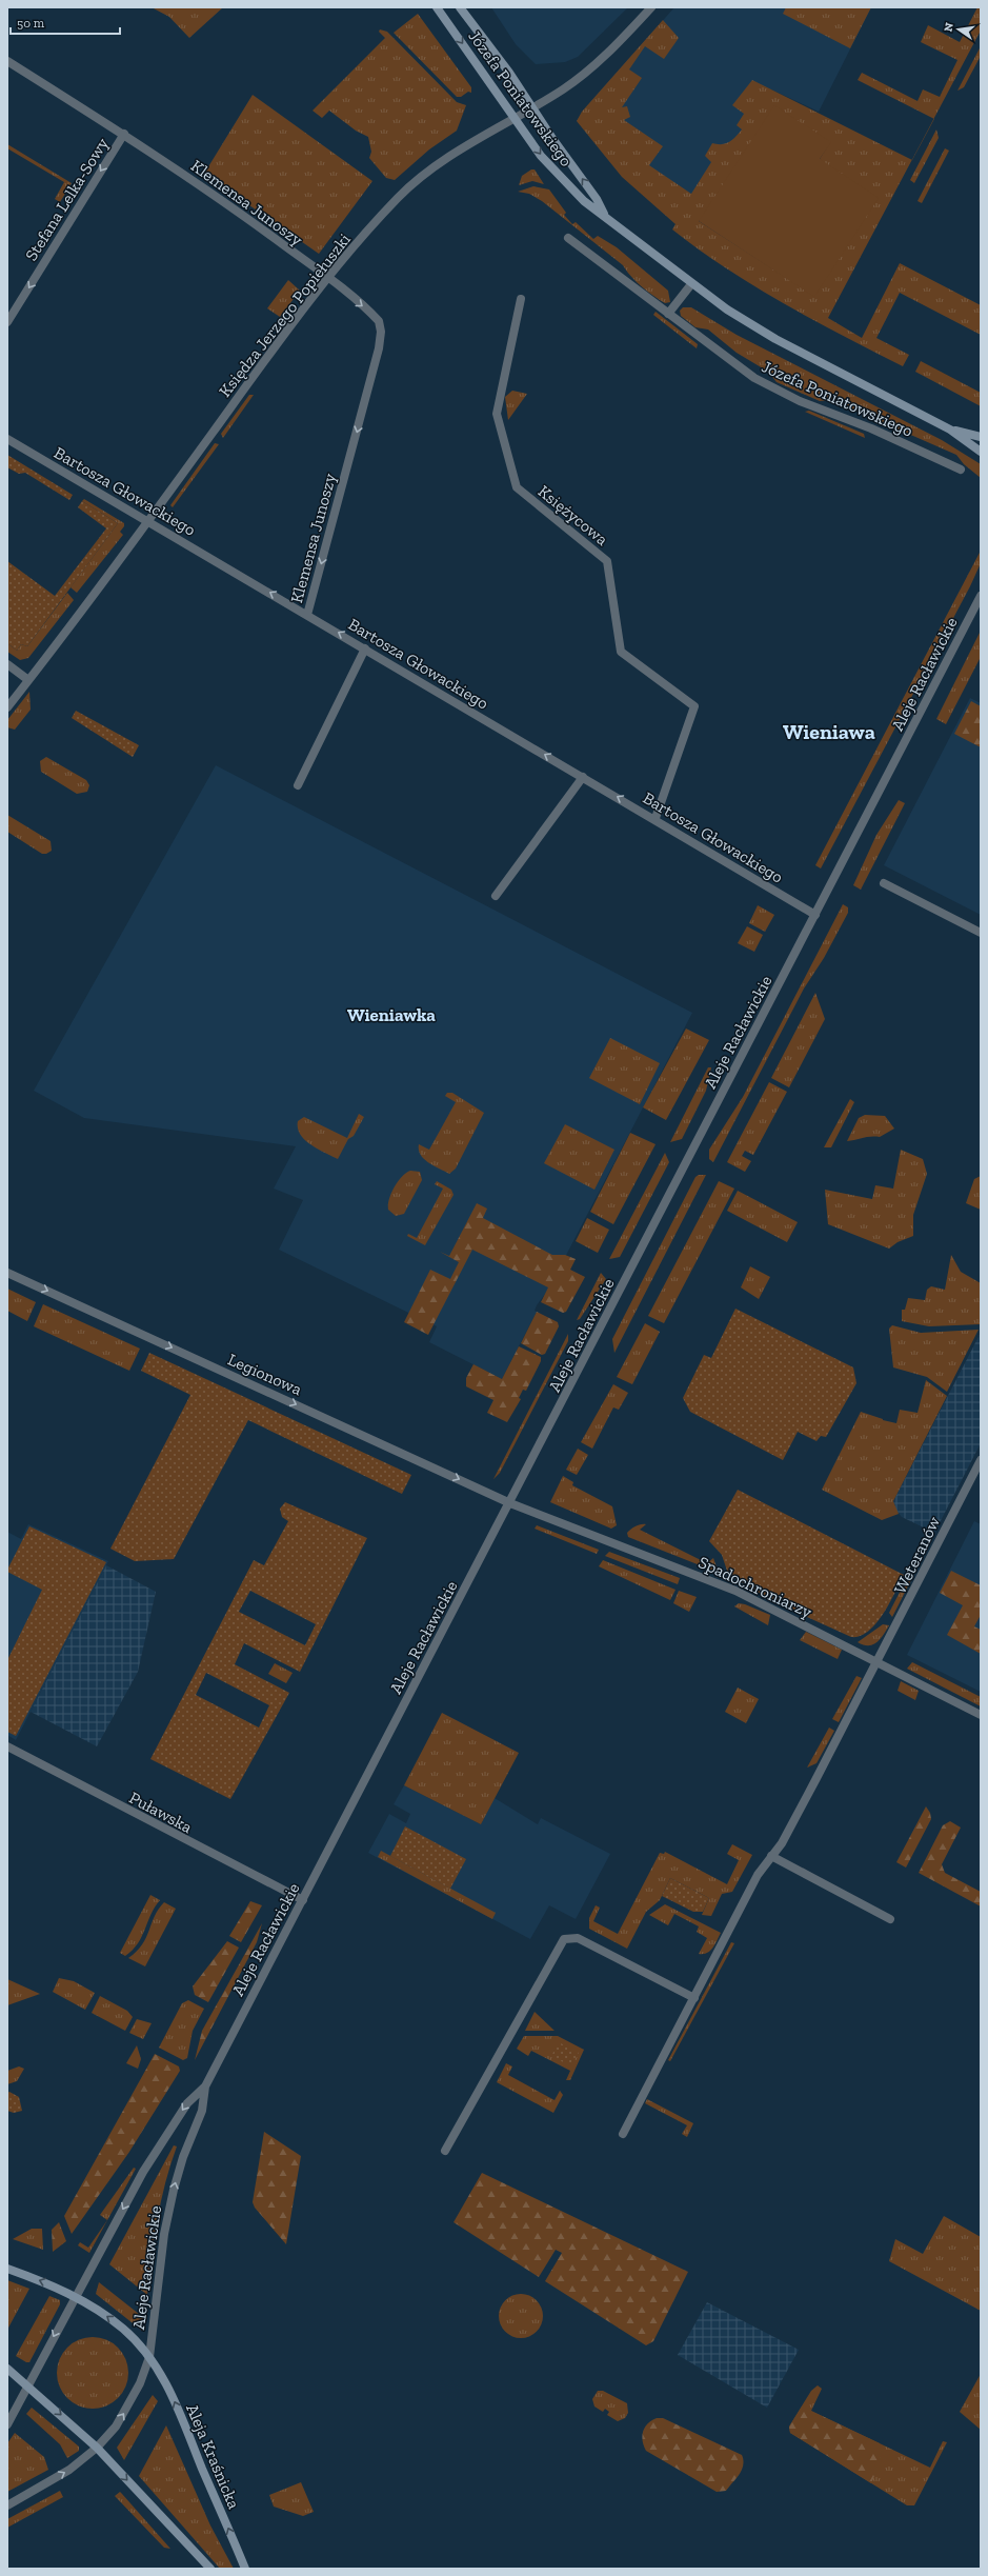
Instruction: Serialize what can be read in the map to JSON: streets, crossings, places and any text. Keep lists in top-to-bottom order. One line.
{"streets":{"main road":["Józefa Poniatowskiego","Aleja Kraśnicka"],"street":["Stefana Lelka-Sowy","Klemensa Junoszy","Księdza Jerzego Popiełuszki","Bartosza Głowackiego","Księżycowa","Aleje Racławickie","Legionowa","Weteranów","Spadochroniarzy","Puławska"]},"crossings":[["Józefa Poniatowskiego","Księdza Jerzego Popiełuszki"],["Stefana Lelka-Sowy","Klemensa Junoszy"],["Klemensa Junoszy","Księdza Jerzego Popiełuszki"],["Klemensa Junoszy","Bartosza Głowackiego"],["Księdza Jerzego Popiełuszki","Bartosza Głowackiego"],["Bartosza Głowackiego","Księżycowa"],["Bartosza Głowackiego","Aleje Racławickie"],["Aleje Racławickie","Legionowa"],["Aleje Racławickie","Spadochroniarzy"],["Aleje Racławickie","Puławska"],["Aleje Racławickie","Aleja Kraśnicka"],["Legionowa","Spadochroniarzy"],["Weteranów","Spadochroniarzy"]],"one_way":["Stefana Lelka-Sowy","Klemensa Junoszy","Bartosza Głowackiego","Legionowa"],"districts":["Wieniawa","Wieniawka"],"scale_bar":"50 m","north":"left"}
